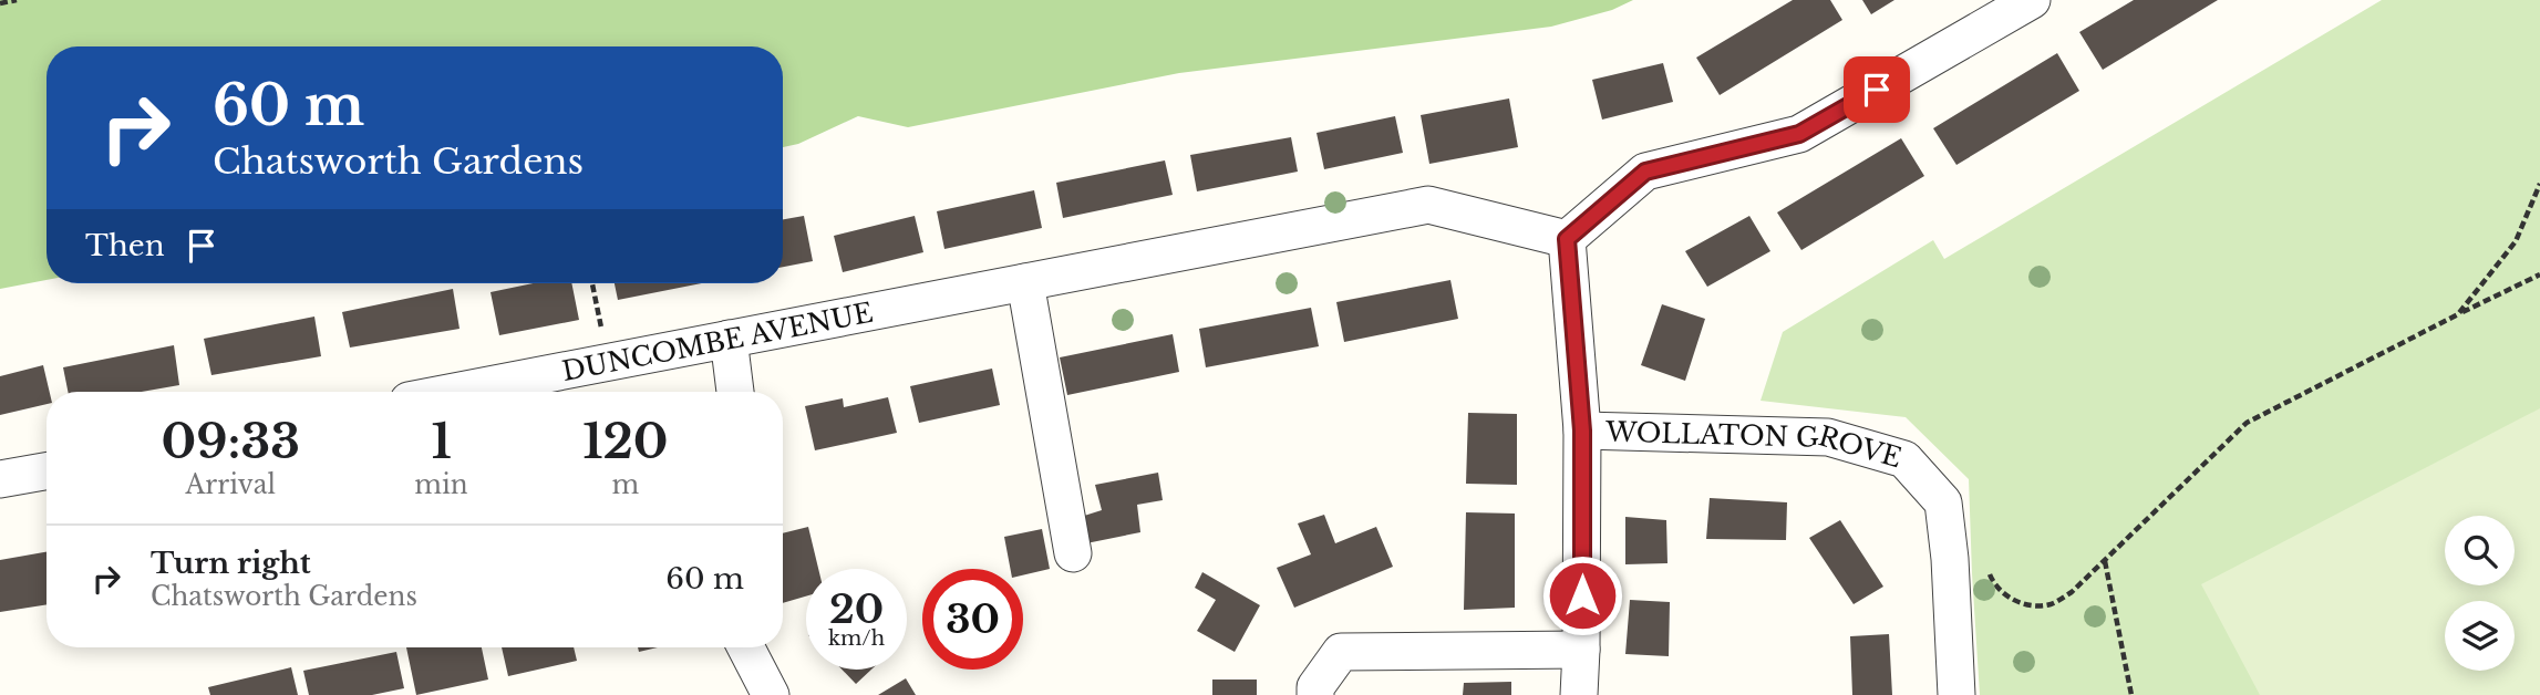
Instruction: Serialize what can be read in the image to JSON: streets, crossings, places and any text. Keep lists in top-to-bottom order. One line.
{"streets":{"street":["DUNCOMBE AVENUE","WOLLATON GROVE"]},"page":{"turn":["60 m","Chatsworth Gardens"],"then":"Then","eta":["09:33","Arrival","1","min","120","m"],"list":[{"name":"Turn right","note":"Chatsworth Gardens","value":"60 m"}],"speed":"20 km/h","limit":"30"}}
